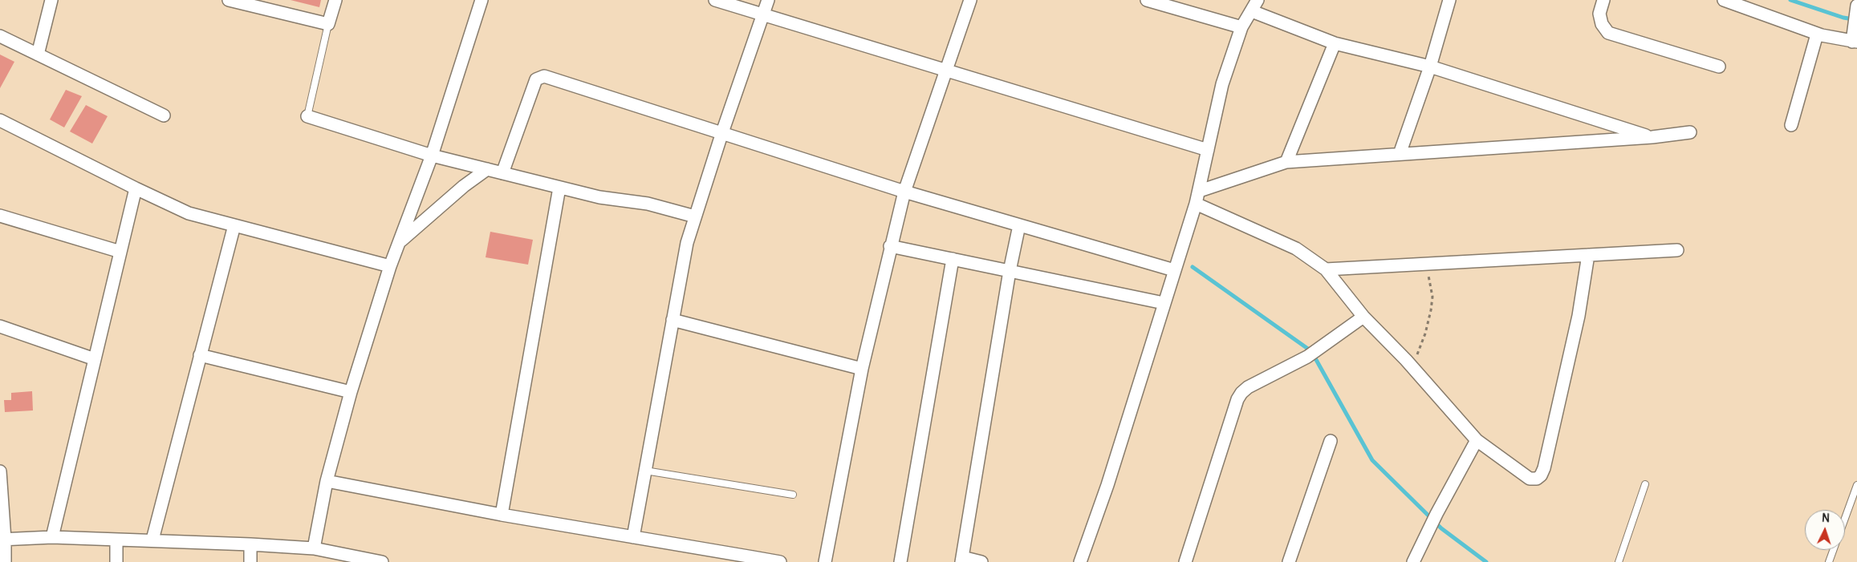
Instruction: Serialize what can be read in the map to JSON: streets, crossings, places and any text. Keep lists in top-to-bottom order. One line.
{"north":"top"}
